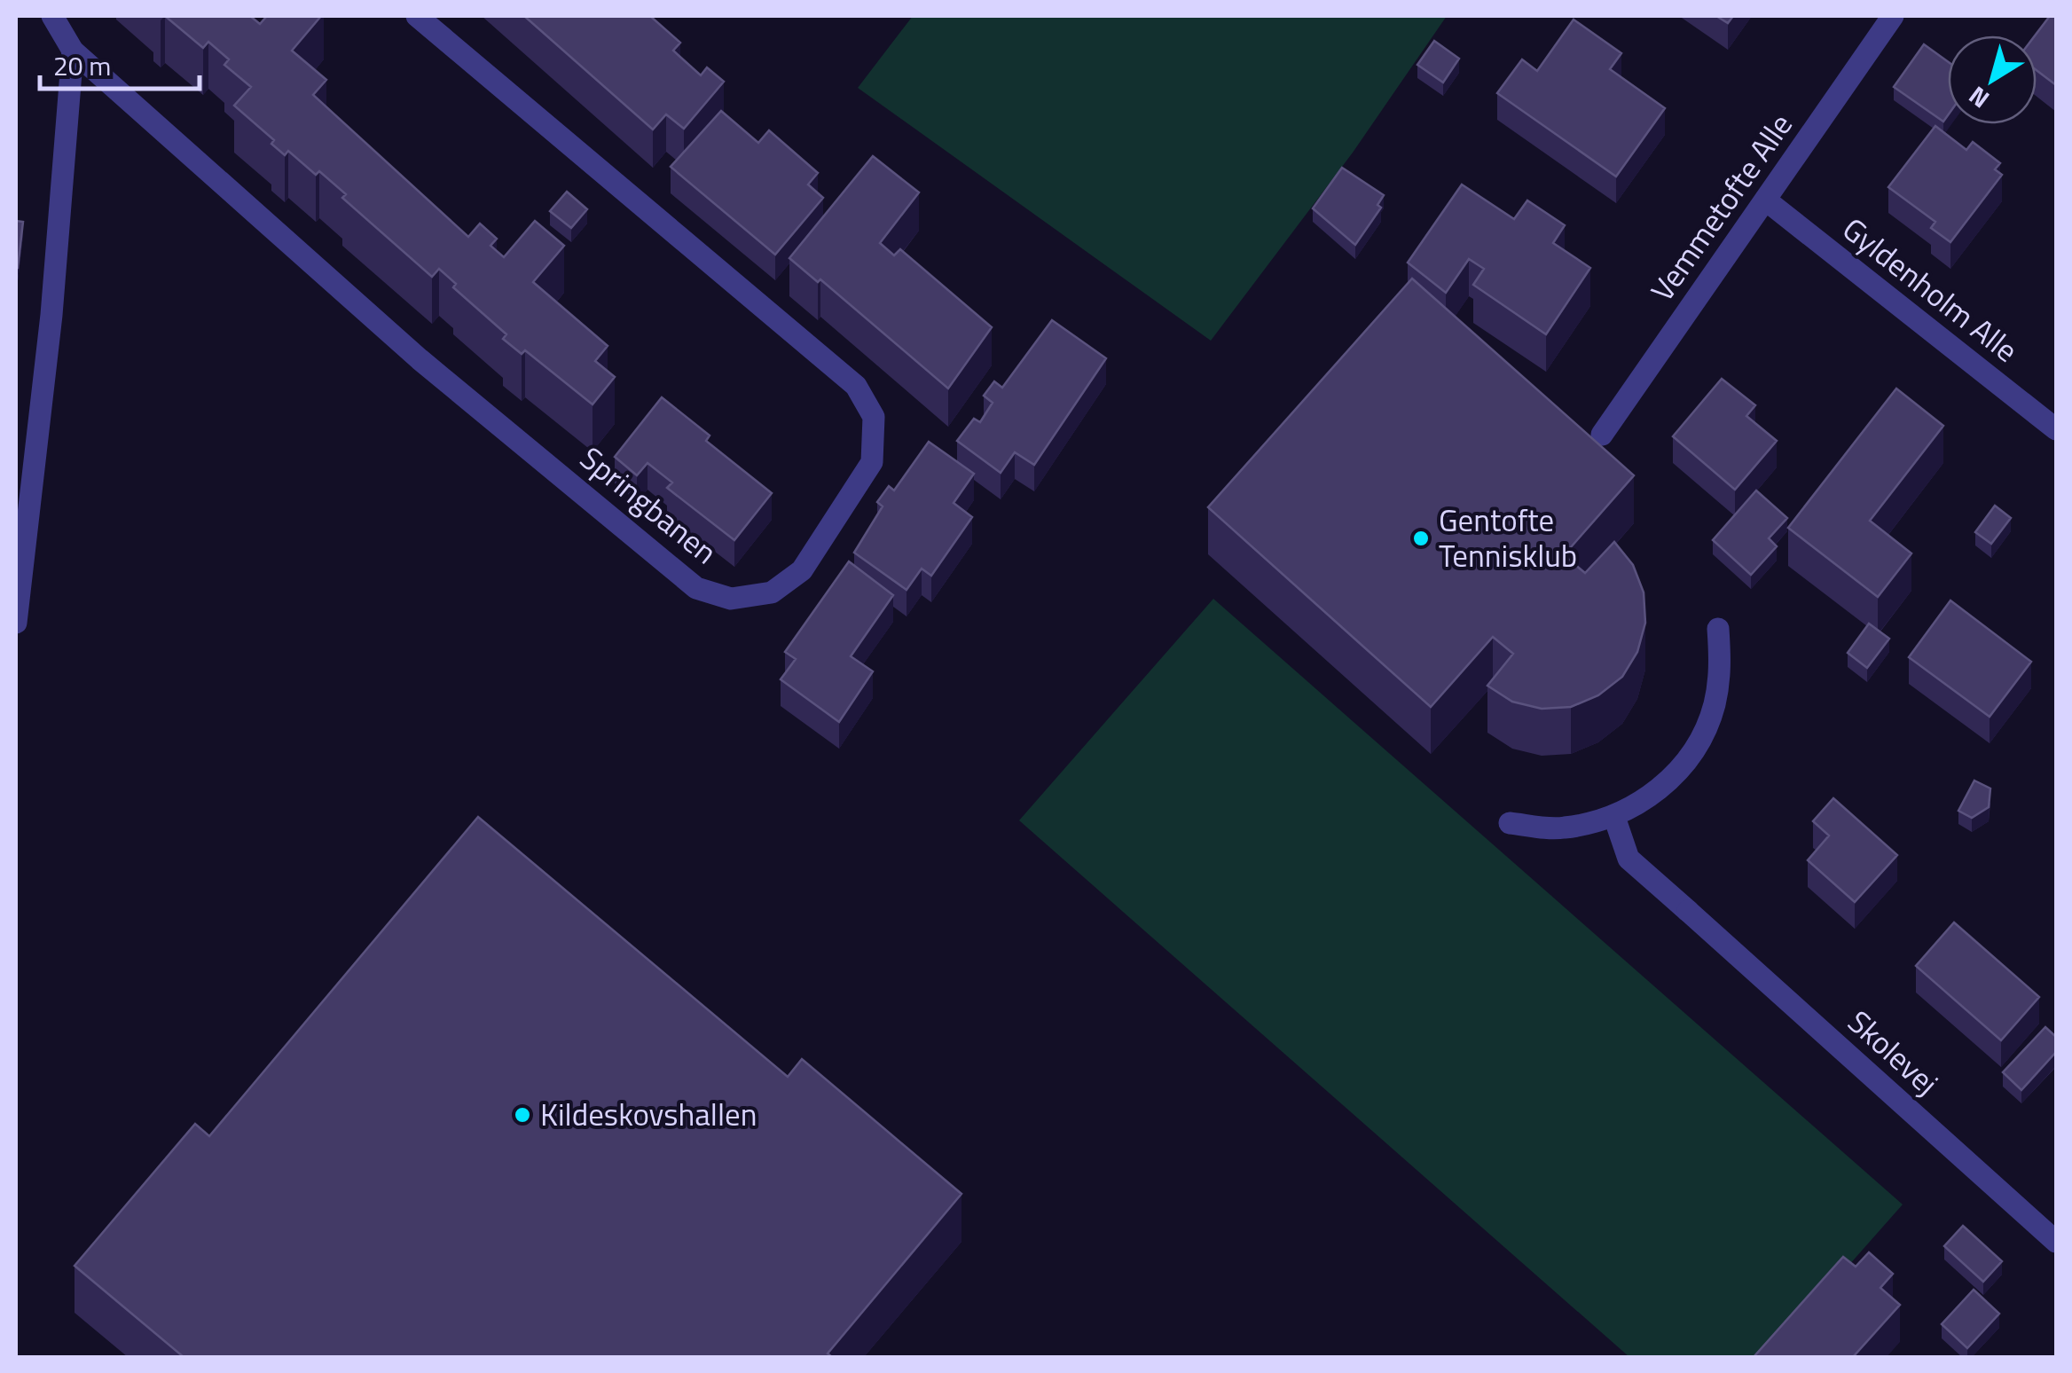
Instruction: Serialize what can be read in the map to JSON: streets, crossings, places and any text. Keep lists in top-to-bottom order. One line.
{"streets":{"street":["Vemmetofte Alle","Gyldenholm Alle","Springbanen","Skolevej"]},"crossings":[["Vemmetofte Alle","Gyldenholm Alle"]],"places":["Gentofte Tennisklub","Kildeskovshallen"],"scale_bar":"20 m","north":"bottom left"}
